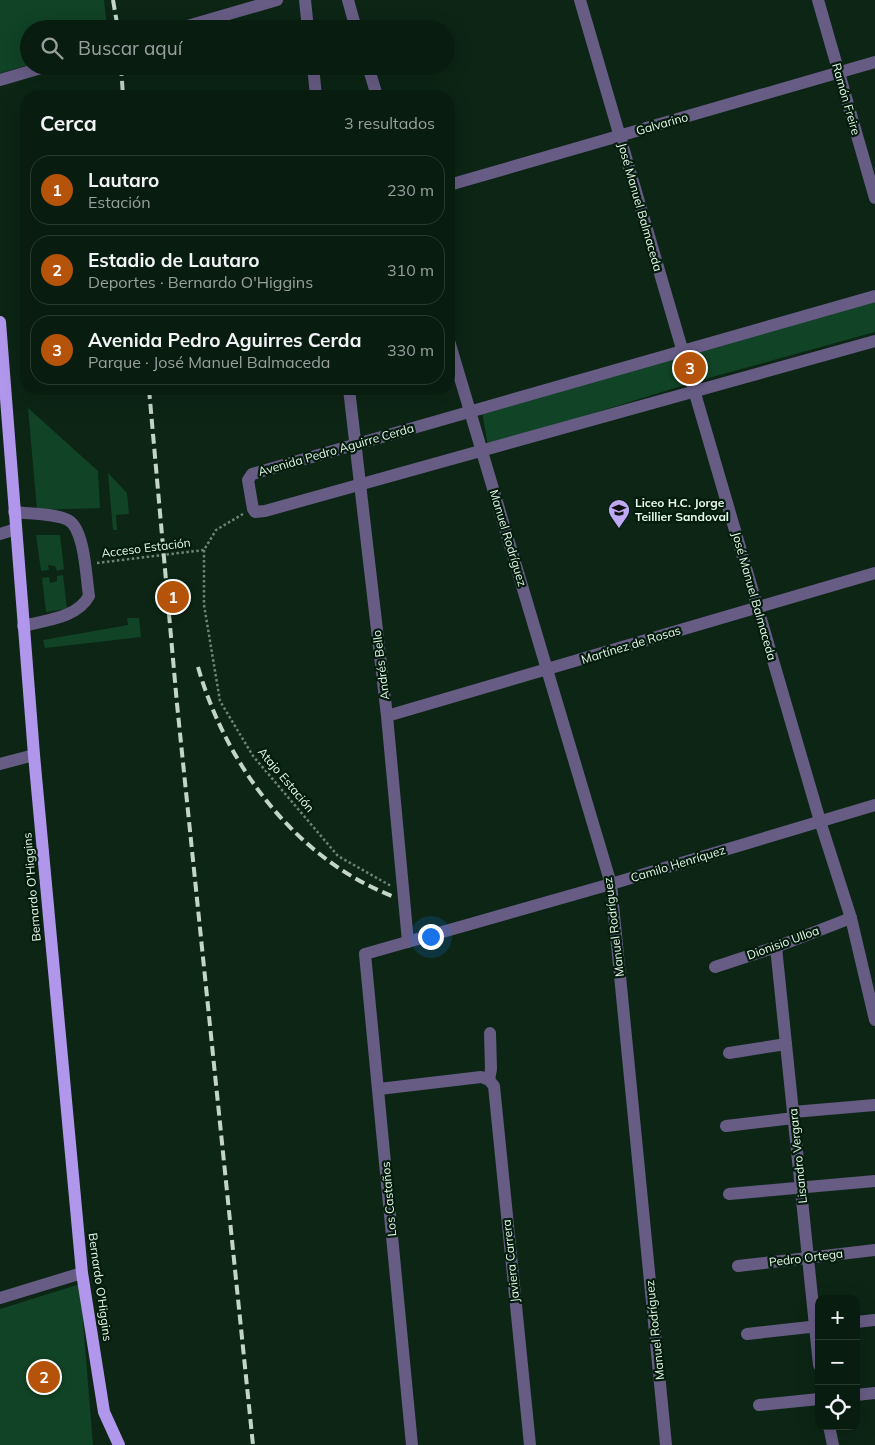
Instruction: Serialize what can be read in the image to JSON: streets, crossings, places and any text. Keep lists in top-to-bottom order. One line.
{"streets":{"main road":["Bernardo O'Higgins"],"street":["Ramón Freire","Galvarino","José Manuel Balmaceda","Avenida Pedro Aguirre Cerda","Manuel Rodríguez","Martínez de Rosas","Andrés Bello","Camilo Henríquez","Dionisio Ulloa","Lisandro Vergara","Los Castaños","Pedro Ortega","Javiera Carrera"],"path":["Acceso Estación","Atajo Estación"]},"crossings":[["Ramón Freire","Galvarino"],["Galvarino","José Manuel Balmaceda"],["José Manuel Balmaceda","Avenida Pedro Aguirre Cerda"],["José Manuel Balmaceda","Martínez de Rosas"],["José Manuel Balmaceda","Camilo Henríquez"],["José Manuel Balmaceda","Dionisio Ulloa"],["Avenida Pedro Aguirre Cerda","Manuel Rodríguez"],["Avenida Pedro Aguirre Cerda","Acceso Estación"],["Avenida Pedro Aguirre Cerda","Andrés Bello"],["Manuel Rodríguez","Martínez de Rosas"],["Manuel Rodríguez","Camilo Henríquez"],["Acceso Estación","Atajo Estación"],["Martínez de Rosas","Andrés Bello"],["Andrés Bello","Atajo Estación"],["Andrés Bello","Camilo Henríquez"],["Camilo Henríquez","Los Castaños"],["Dionisio Ulloa","Lisandro Vergara"],["Lisandro Vergara","Pedro Ortega"]],"places":{"school or university":["Liceo H.C. Jorge Teillier Sandoval"]},"page":{"search":"Buscar aquí","heading":["Cerca","3 resultados"],"list":[{"mark":"1","name":"Lautaro","note":"Estación","value":"230 m"},{"mark":"2","name":"Estadio de Lautaro","note":"Deportes · Bernardo O'Higgins","value":"310 m"},{"mark":"3","name":"Avenida Pedro Aguirres Cerda","note":"Parque · José Manuel Balmaceda","value":"330 m"}],"pins":["3","1","2"],"map_buttons":["+","−"]}}
